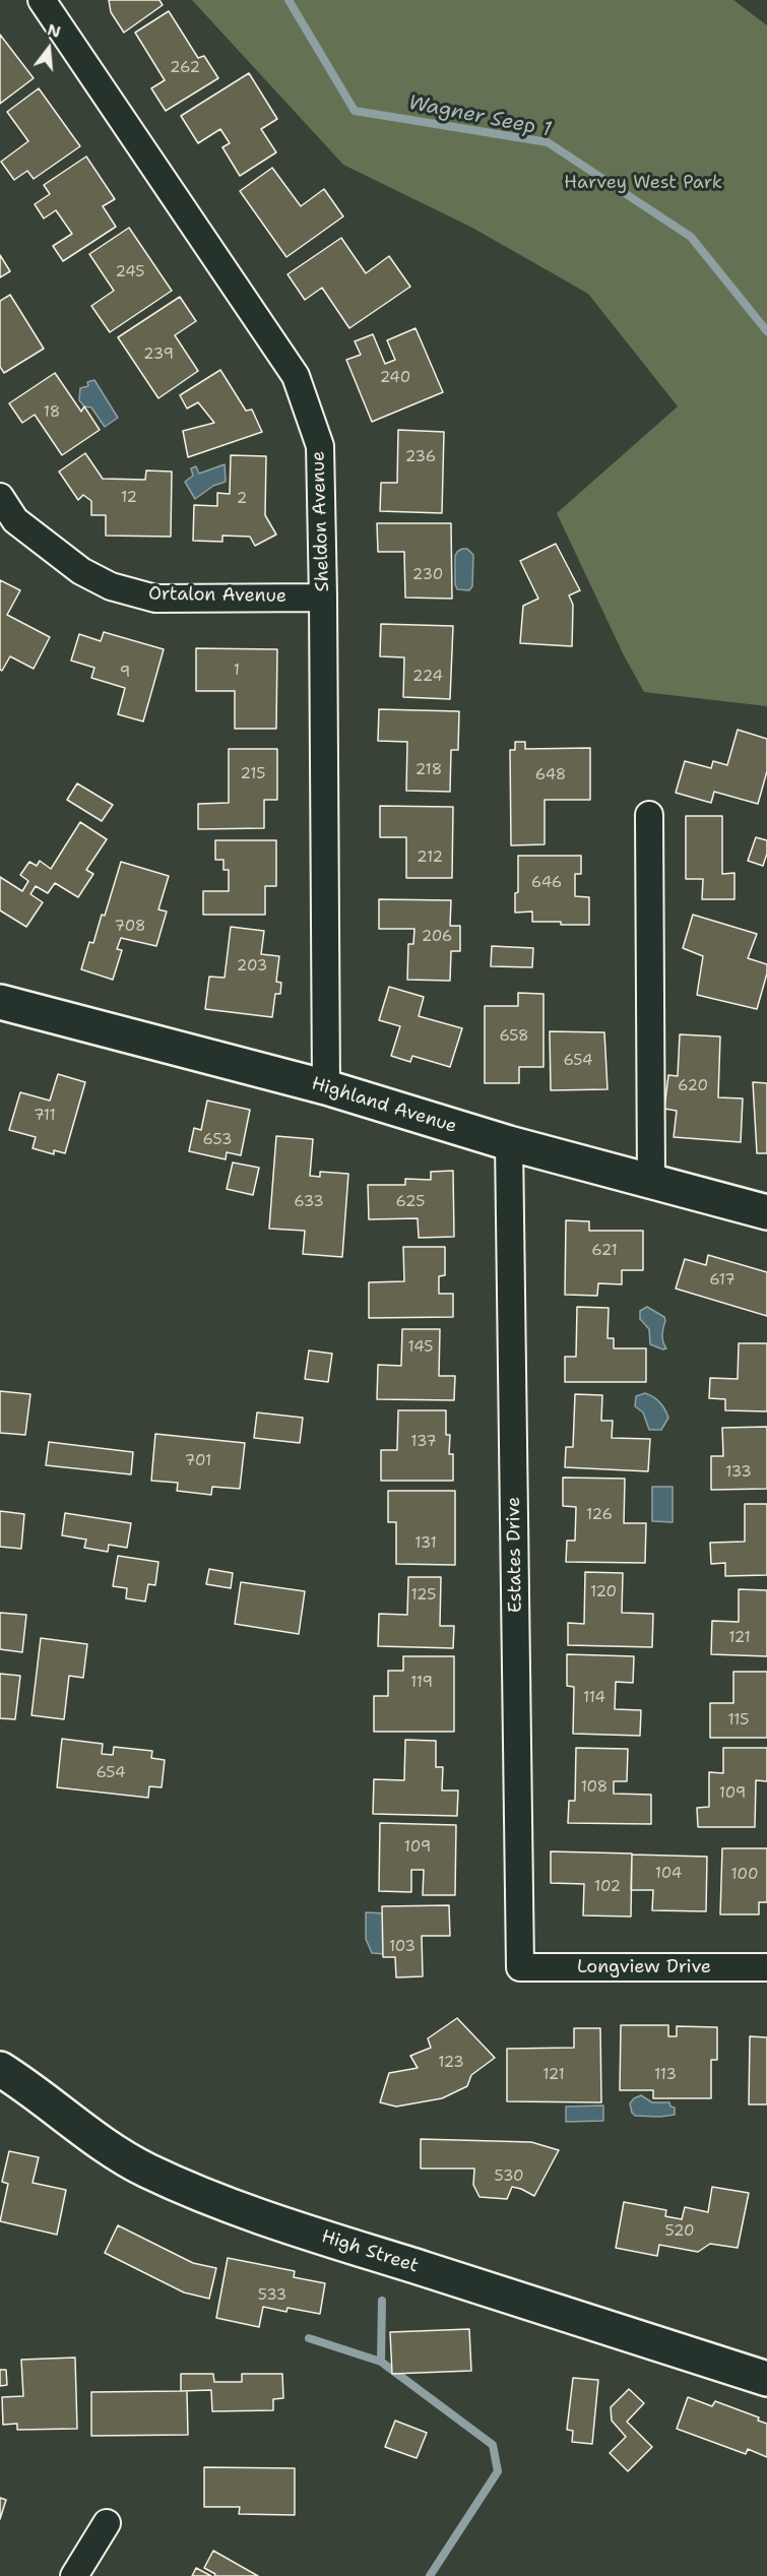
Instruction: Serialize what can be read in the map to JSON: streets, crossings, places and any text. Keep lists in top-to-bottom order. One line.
{"streets":{"main road":["Highland Avenue","High Street"],"street":["Sheldon Avenue","Ortalon Avenue","Estates Drive","Longview Drive"]},"crossings":[["Sheldon Avenue","Ortalon Avenue"],["Sheldon Avenue","Highland Avenue"],["Highland Avenue","Estates Drive"],["Estates Drive","Longview Drive"]],"water":["Wagner Seep 1"],"parks":["Harvey West Park"],"house_numbers":["262","245","239","240","18","236","12","2","230","1","9","224","218","215","648","212","646","708","206","203","658","654","620","711","653","633","625","621","617","145","137","701","133","126","131","120","125","121","119","114","115","654","108","109","109","104","100","102","103","123","121","113","530","520","533"],"north":"top"}
